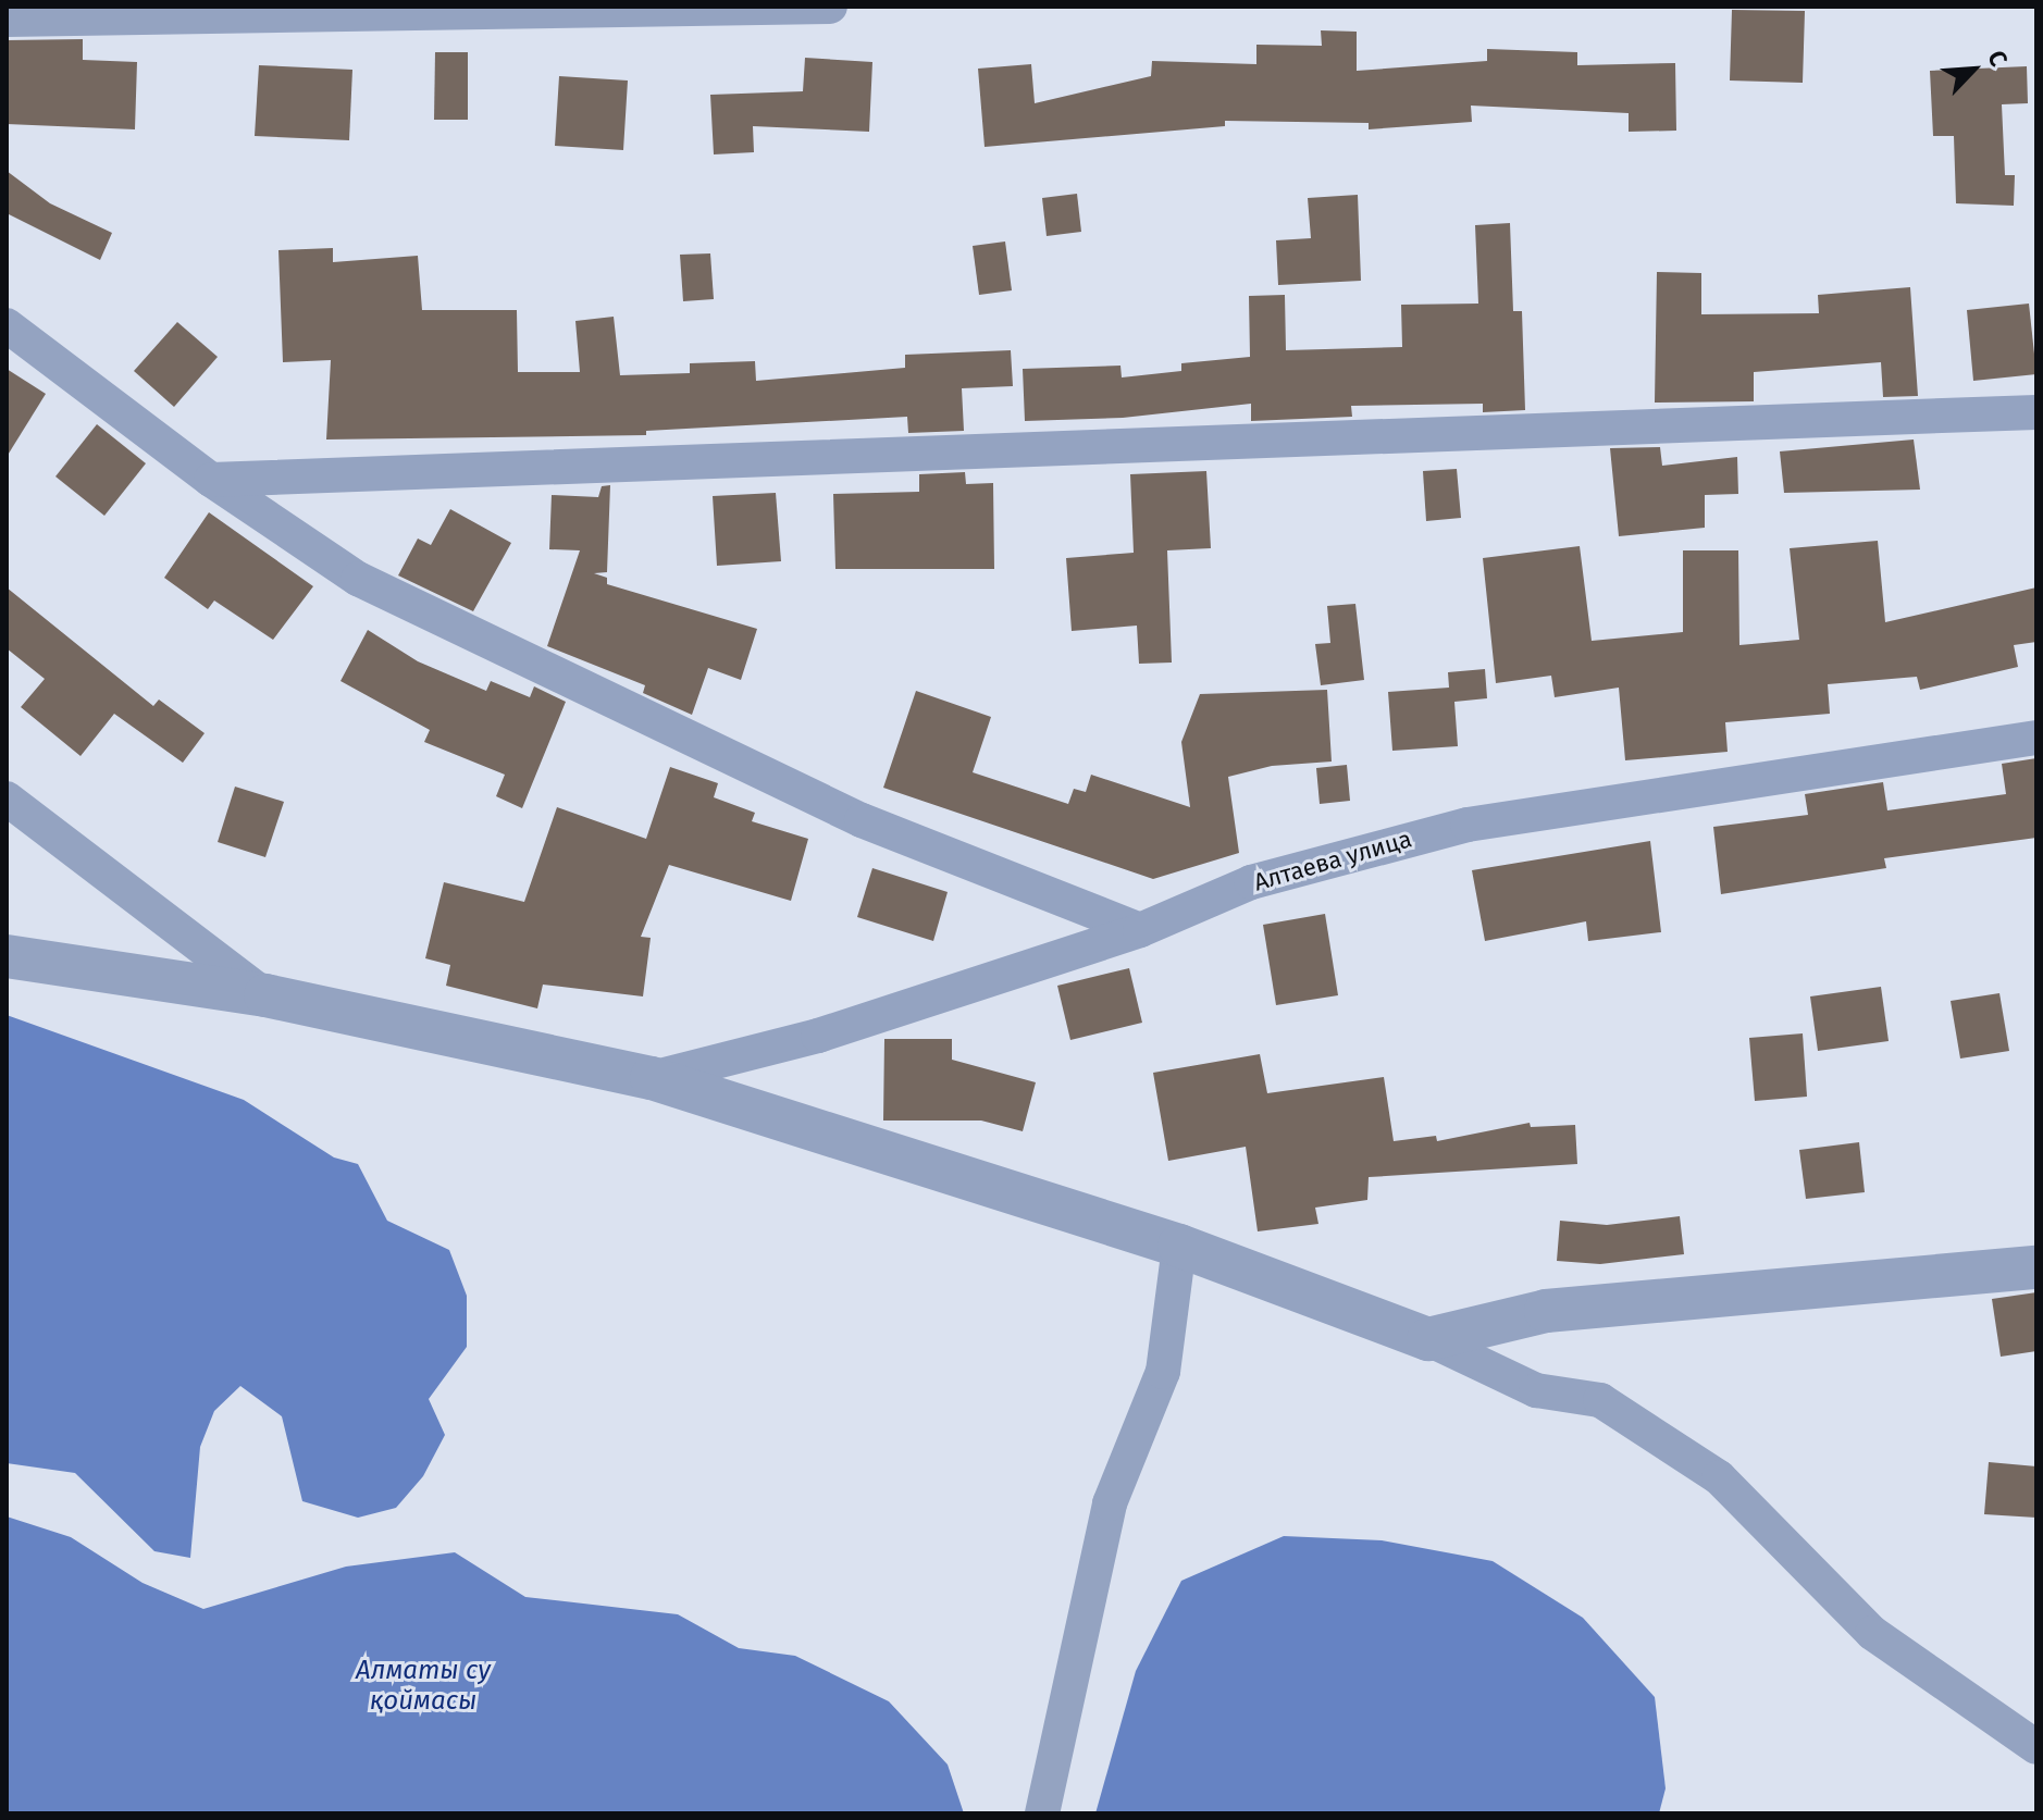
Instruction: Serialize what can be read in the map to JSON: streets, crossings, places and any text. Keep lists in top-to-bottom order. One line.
{"streets":{"street":["Алтаева улица"]},"water":["Алматы су қоймасы"],"north":"top right"}
